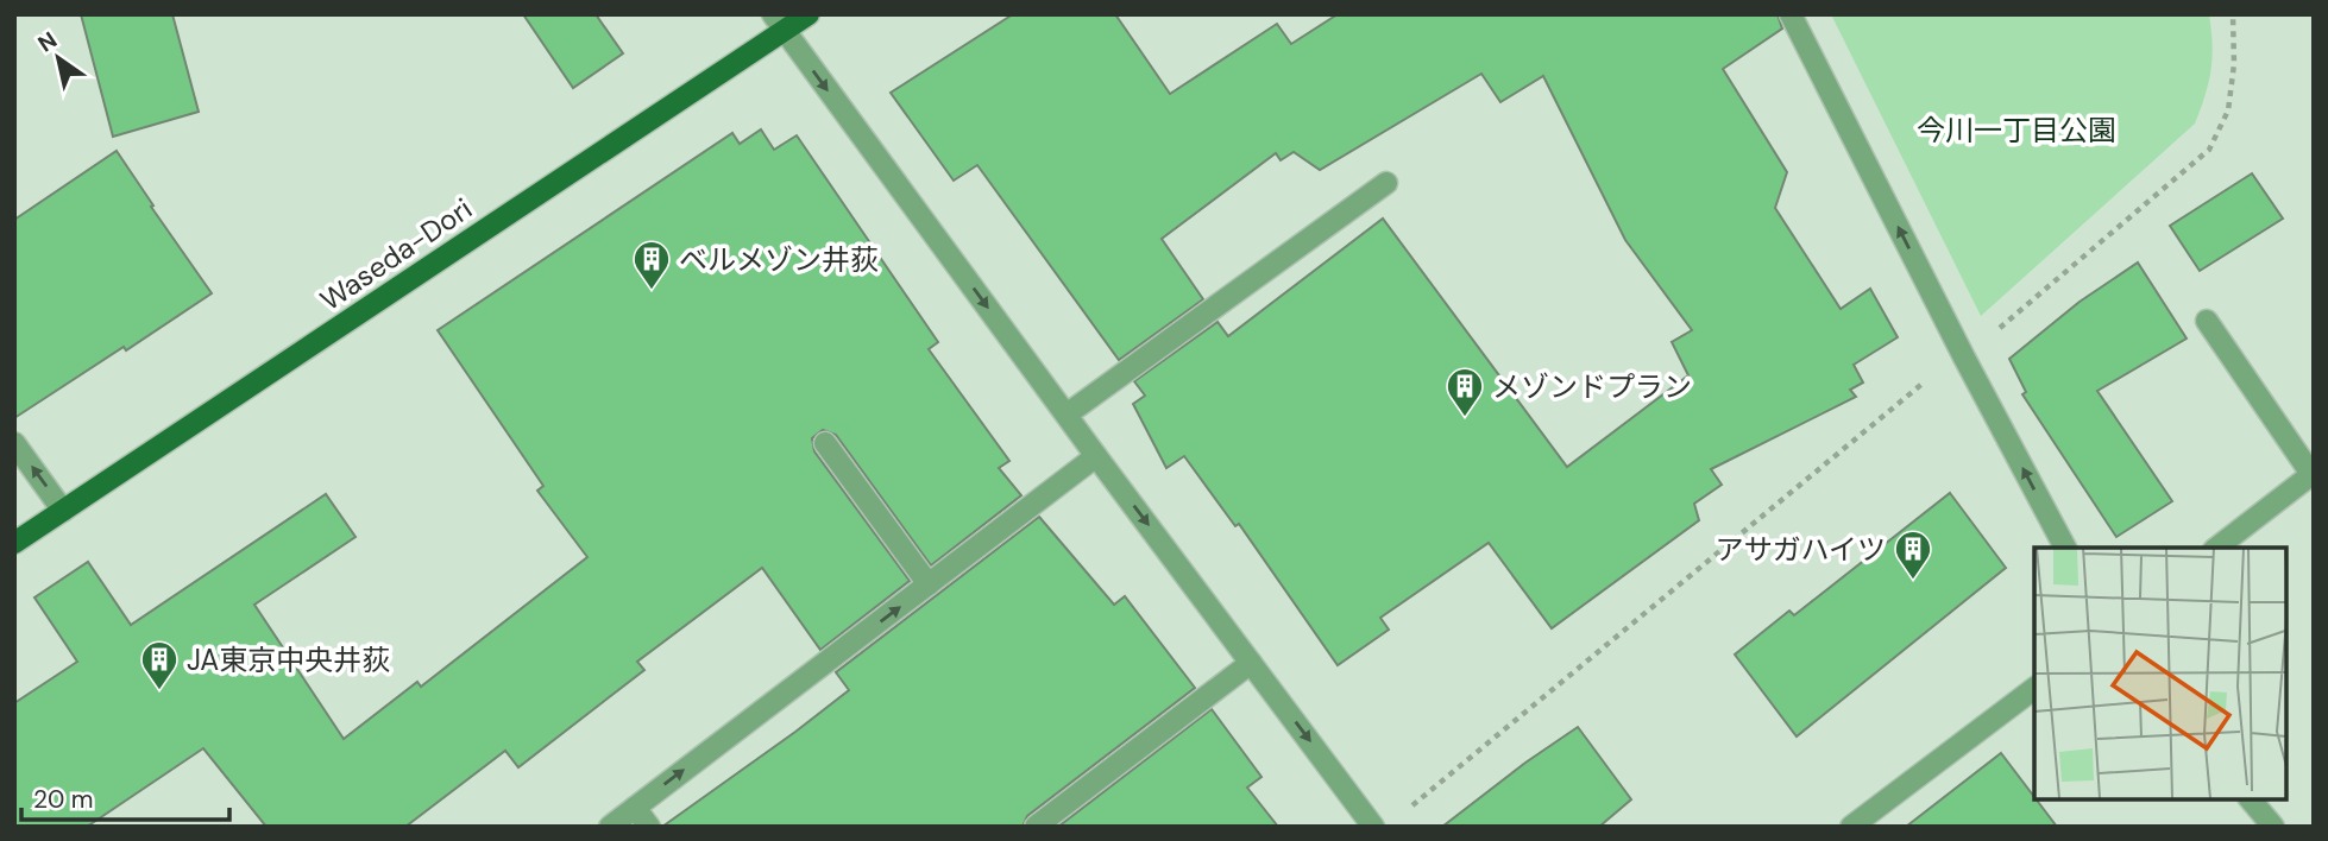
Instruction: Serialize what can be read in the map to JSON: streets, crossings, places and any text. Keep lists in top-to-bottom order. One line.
{"streets":{"main road":["Waseda-Dori"]},"parks":["今川一丁目公園"],"places":{"building":["ベルメゾン井荻","メゾンドプラン","アサガハイツ","JA東京中央井荻"]},"scale_bar":"20 m","north":"top left"}
